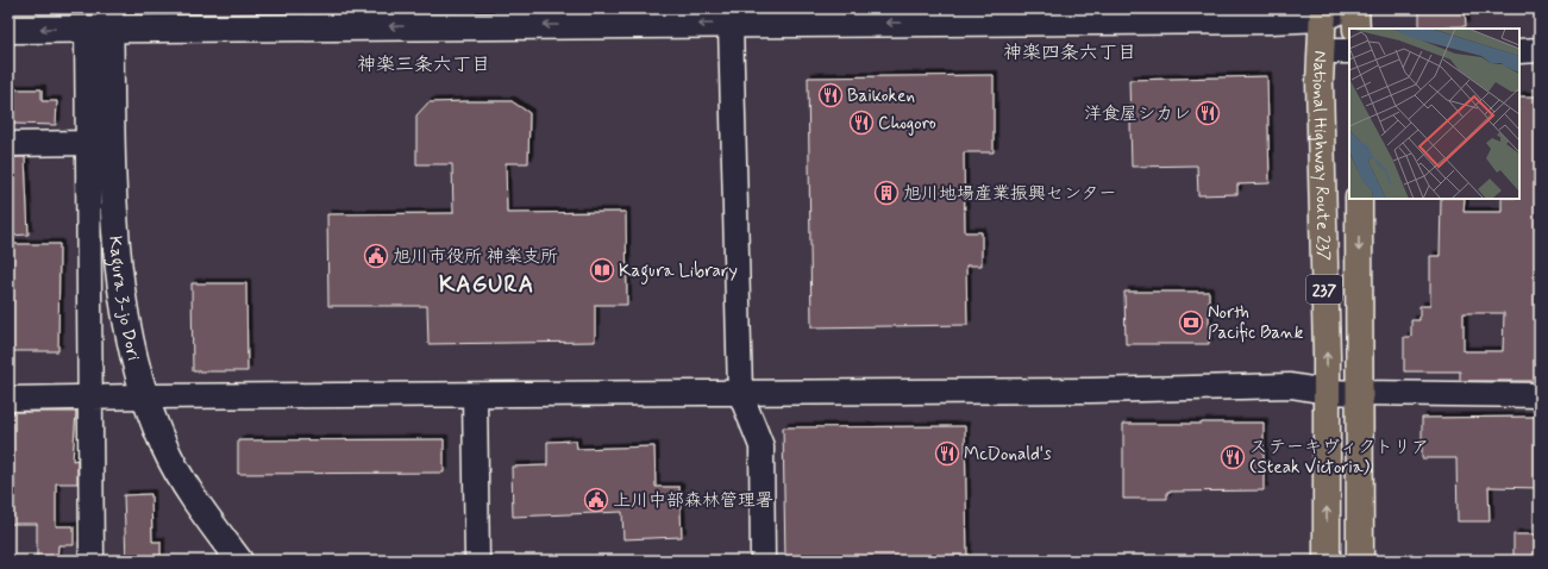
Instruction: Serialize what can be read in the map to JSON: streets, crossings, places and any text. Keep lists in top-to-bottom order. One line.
{"streets":{"highway":["National Highway Route 237","237"],"street":["Kagura 3-jo Dori"]},"districts":["神楽四条六丁目","神楽三条六丁目","KAGURA"],"places":{"restaurant":["Baikoken","洋食屋シカレ","Chogoro","McDonald's","ステーキヴィクトリア (Steak Victoria)"],"building":["旭川地場産業振興センター"],"public building":["旭川市役所 神楽支所","上川中部森林管理署"],"library":["Kagura Library"],"bank":["North Pacific Bank"]}}
